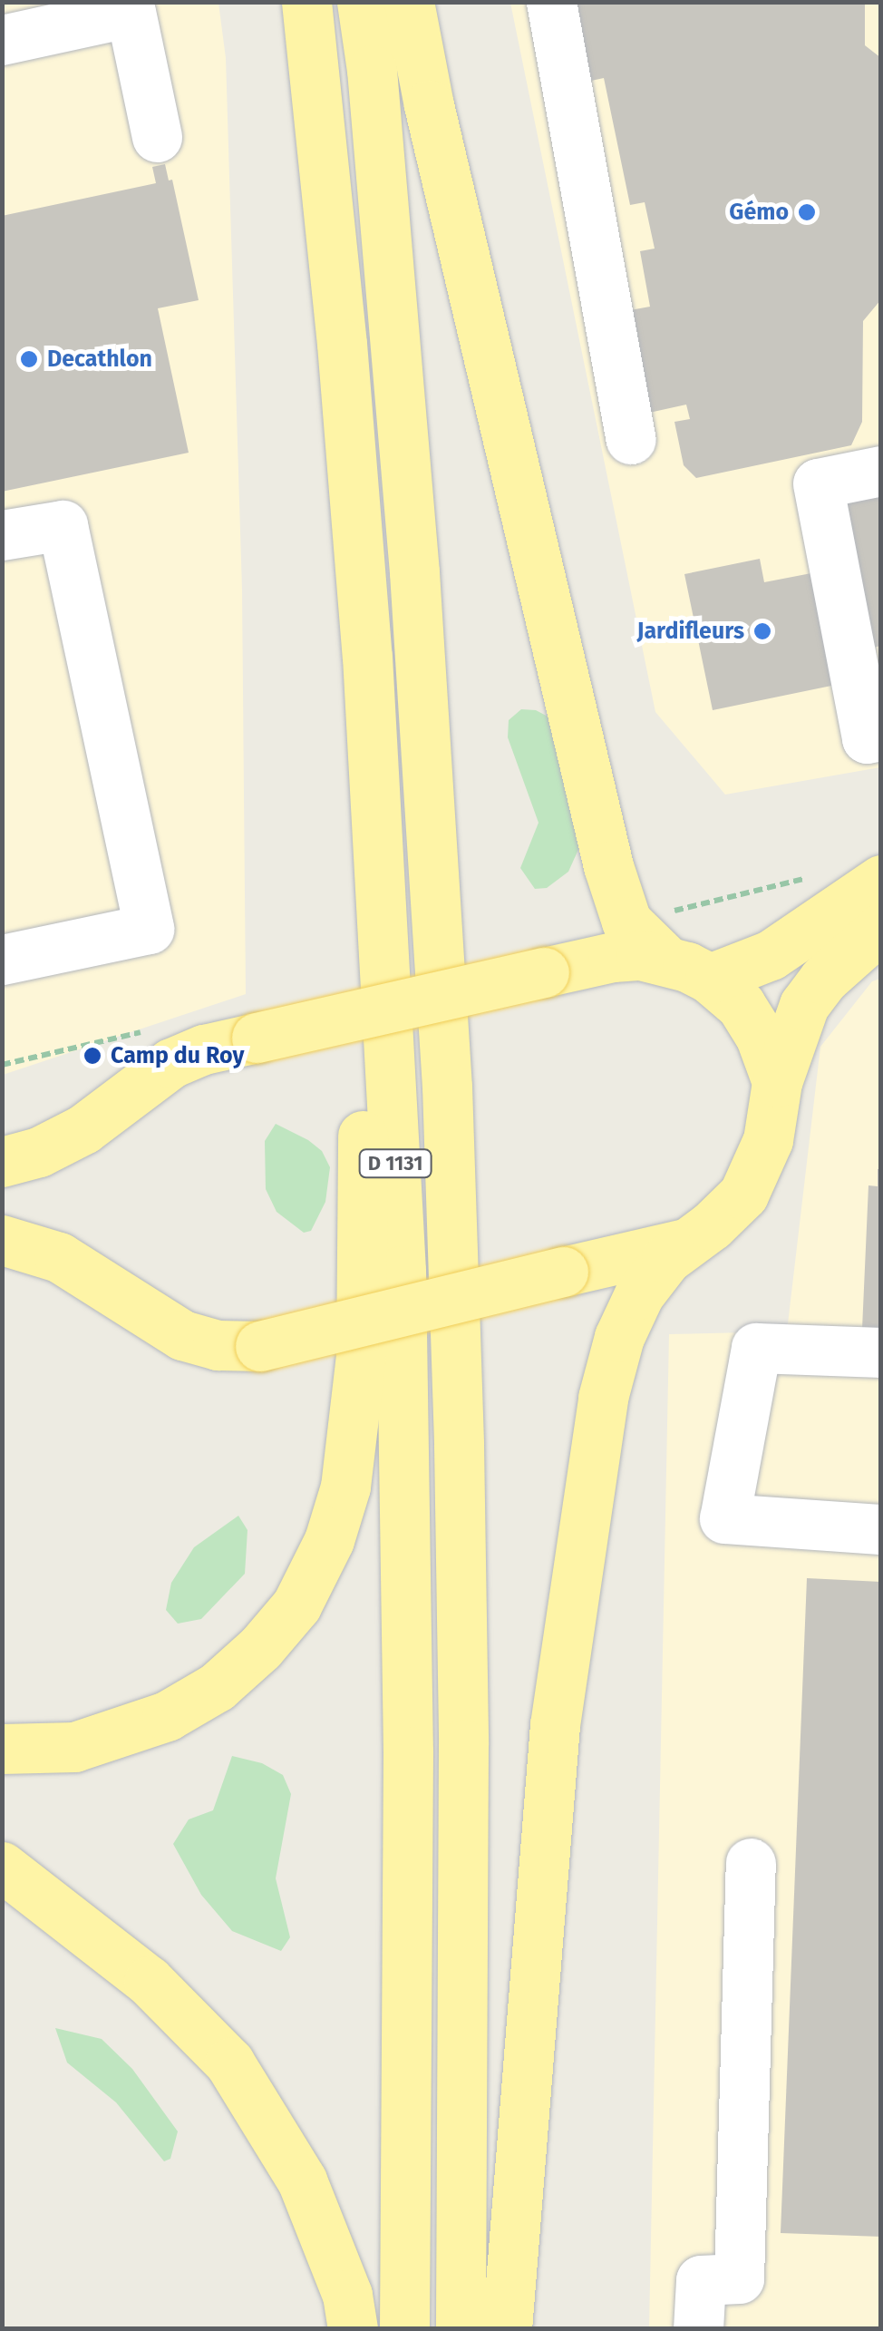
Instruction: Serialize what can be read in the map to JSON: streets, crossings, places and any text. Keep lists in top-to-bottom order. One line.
{"streets":{"main road":["D 1131"]},"places":["Gémo","Decathlon","Jardifleurs","Camp du Roy"]}
